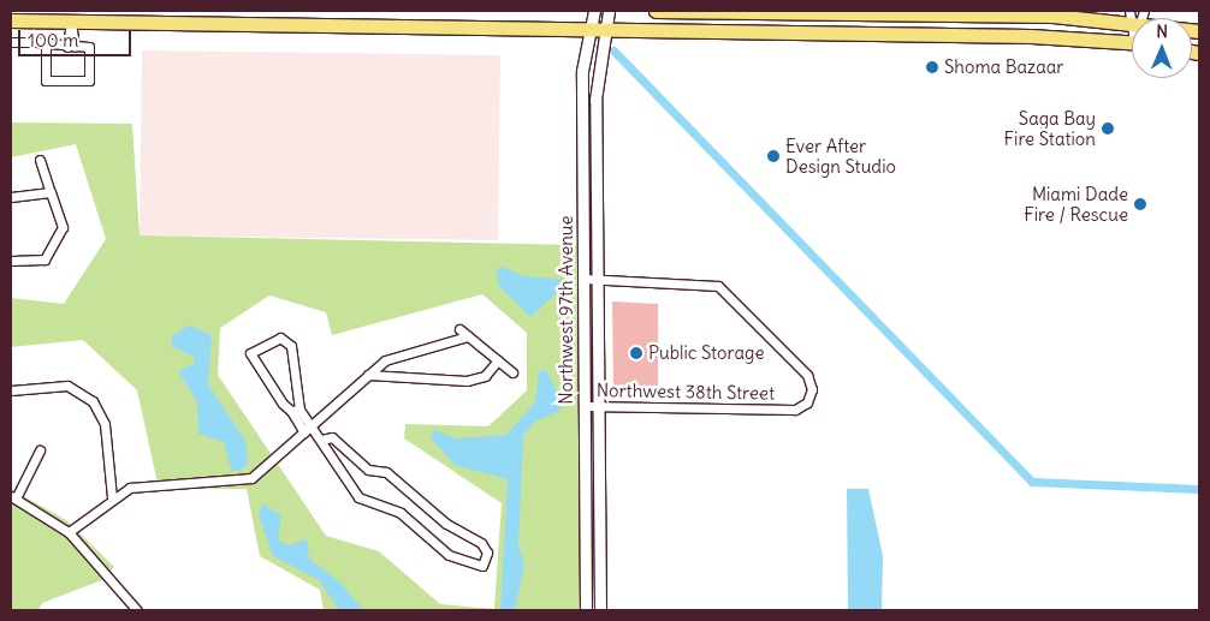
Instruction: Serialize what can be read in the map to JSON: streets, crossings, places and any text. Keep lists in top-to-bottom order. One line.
{"streets":{"street":["Northwest 97th Avenue","Northwest 38th Street"]},"crossings":[["Northwest 97th Avenue","Northwest 38th Street"]],"places":["Shoma Bazaar","Saga Bay Fire Station","Ever After Design Studio","Miami Dade Fire / Rescue","Public Storage"],"scale_bar":"100 m","north":"top"}
